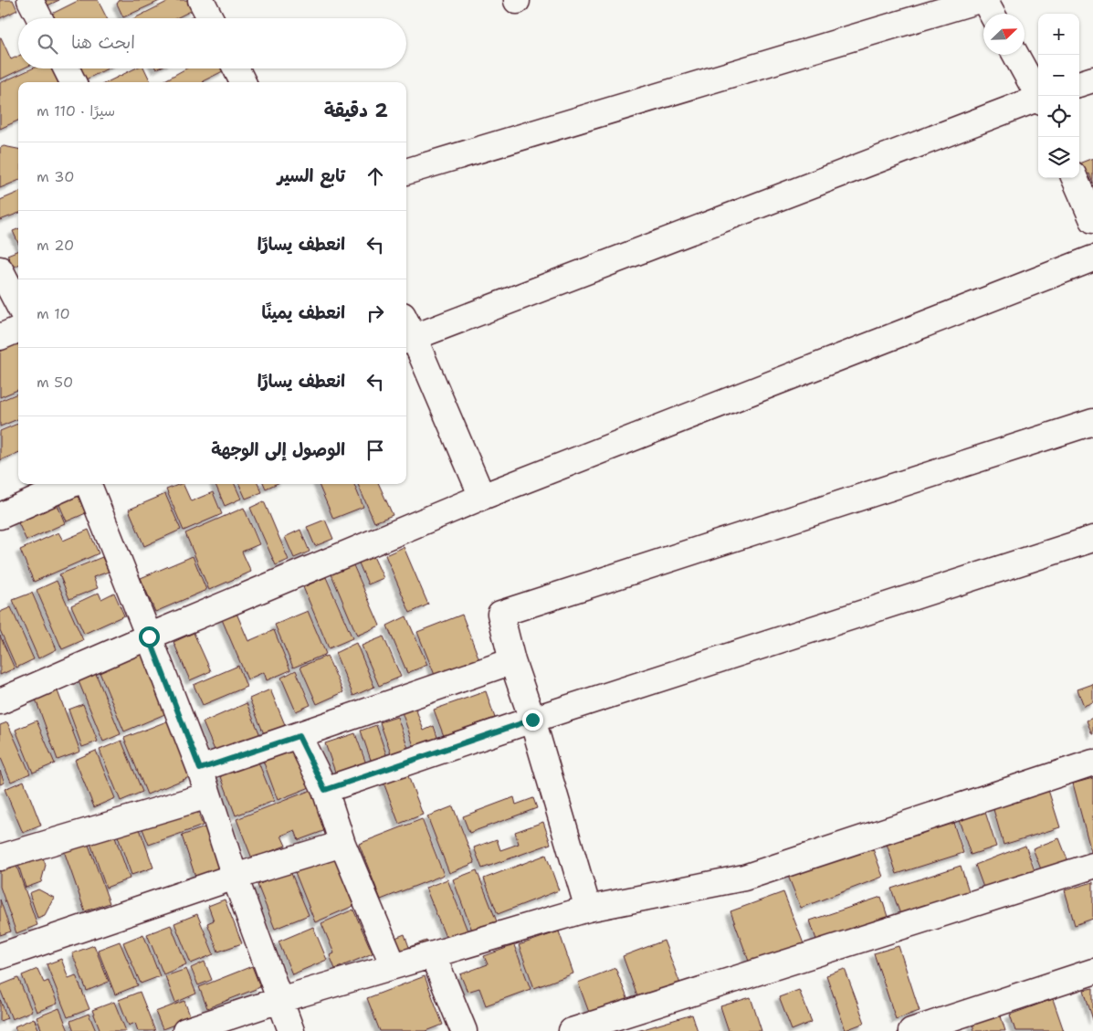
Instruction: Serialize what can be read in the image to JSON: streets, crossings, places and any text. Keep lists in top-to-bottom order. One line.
{"north":"top right","page":{"map_buttons":["+","−"],"search":"ابحث هنا","heading":["2 دقيقة","سيرًا · 110 m"],"list":[["تابع السير","30 m"],["انعطف يسارًا","20 m"],["انعطف يمينًا","10 m"],["انعطف يسارًا","50 m"],"الوصول إلى الوجهة"]}}
